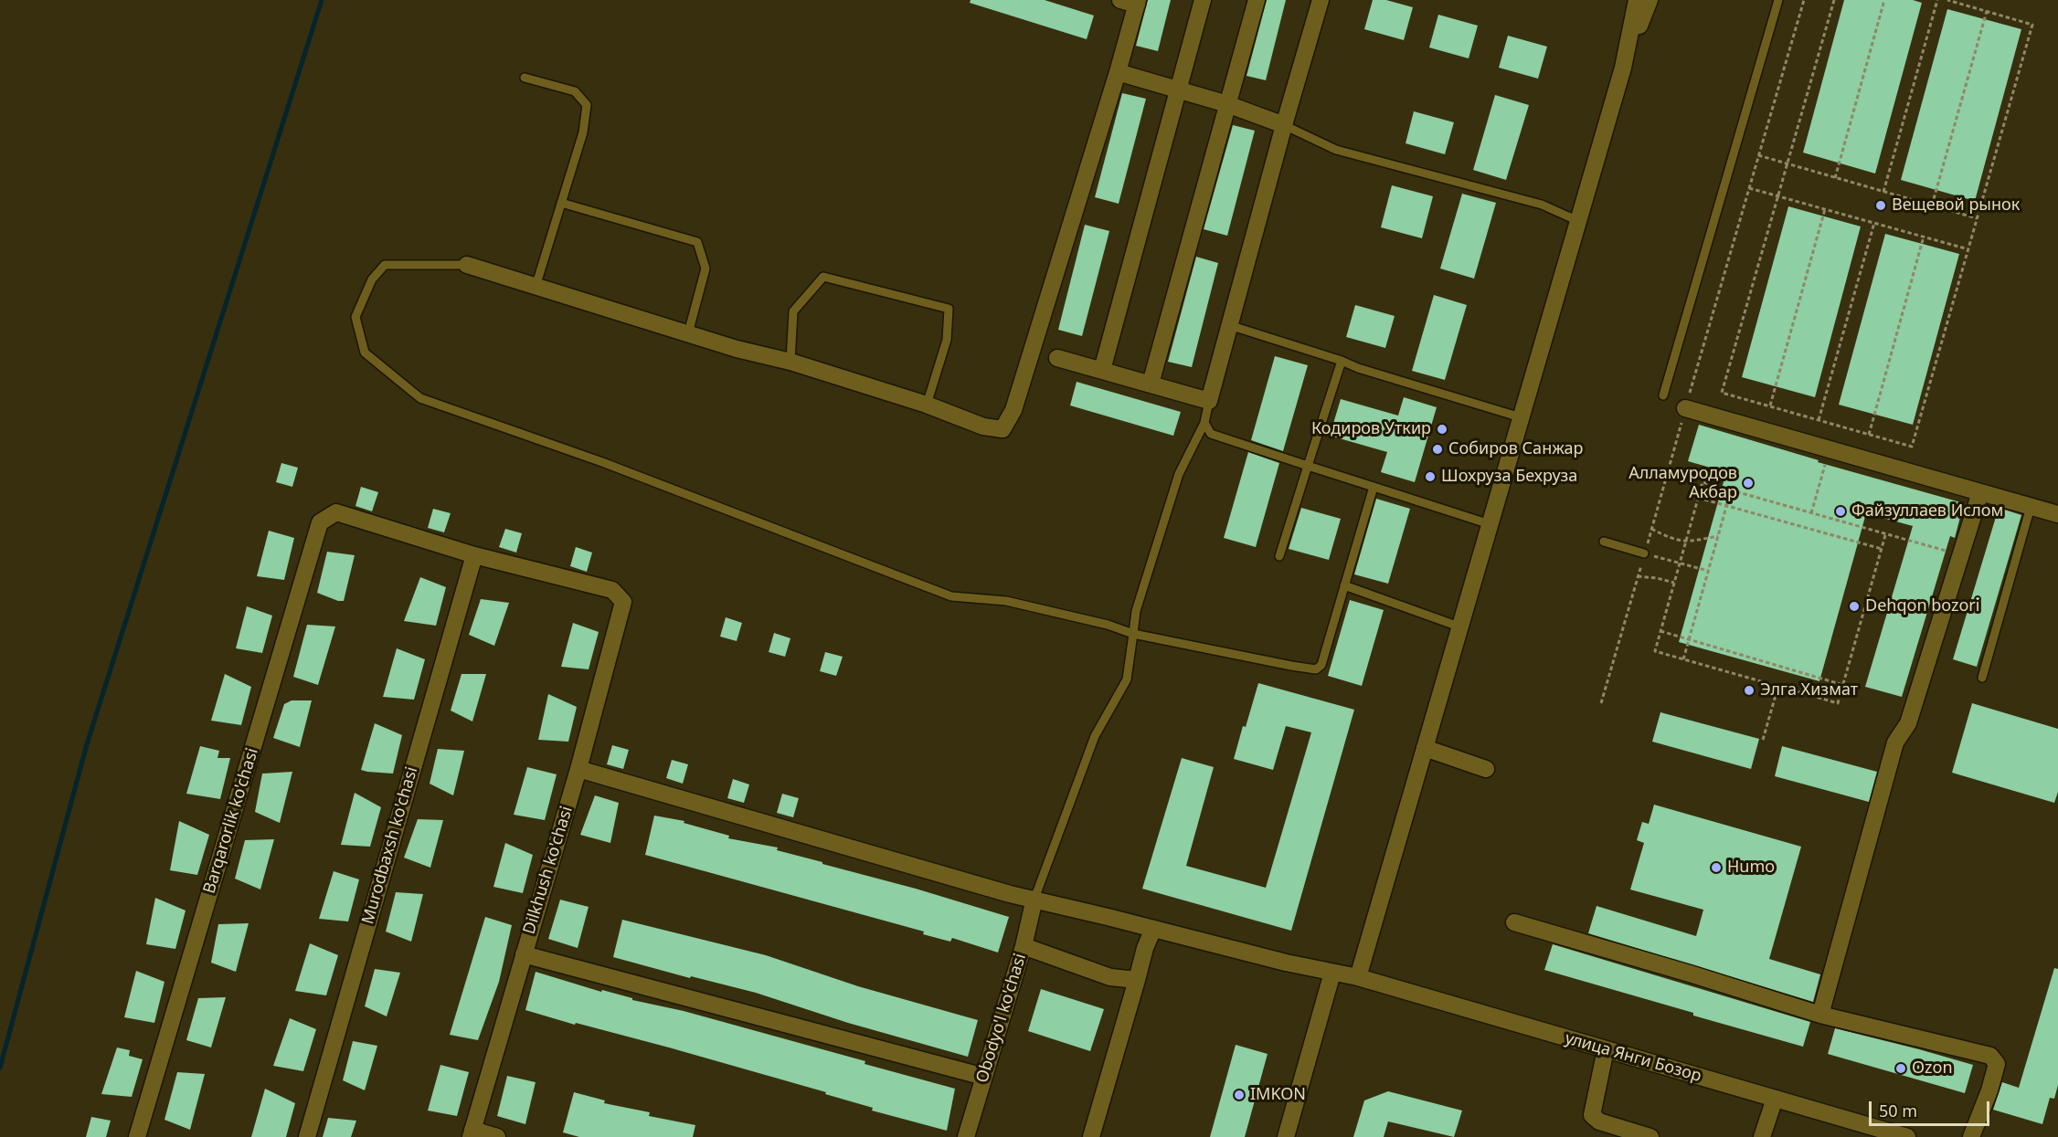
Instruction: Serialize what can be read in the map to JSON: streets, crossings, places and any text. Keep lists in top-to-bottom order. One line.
{"streets":{"street":["Barqarorlik ko'chasi","Murodbaxsh ko'chasi","Dilkhush ko'chasi","Obodyo'l ko'chasi","улица Янги Бозор"]},"crossings":[["Barqarorlik ko'chasi","Murodbaxsh ko'chasi"],["Barqarorlik ko'chasi","Dilkhush ko'chasi"],["Murodbaxsh ko'chasi","Dilkhush ko'chasi"],["Dilkhush ko'chasi","улица Янги Бозор"],["Obodyo'l ko'chasi","улица Янги Бозор"]],"places":["Вещевой рынок","Кодиров Уткир","Собиров Санжар","Шохруза Бехруза","Алламуродов Акбар","Файзуллаев Ислом","Dehqon bozori","Элга Хизмат","Humo","Ozon","IMKON"],"scale_bar":"50 m"}
